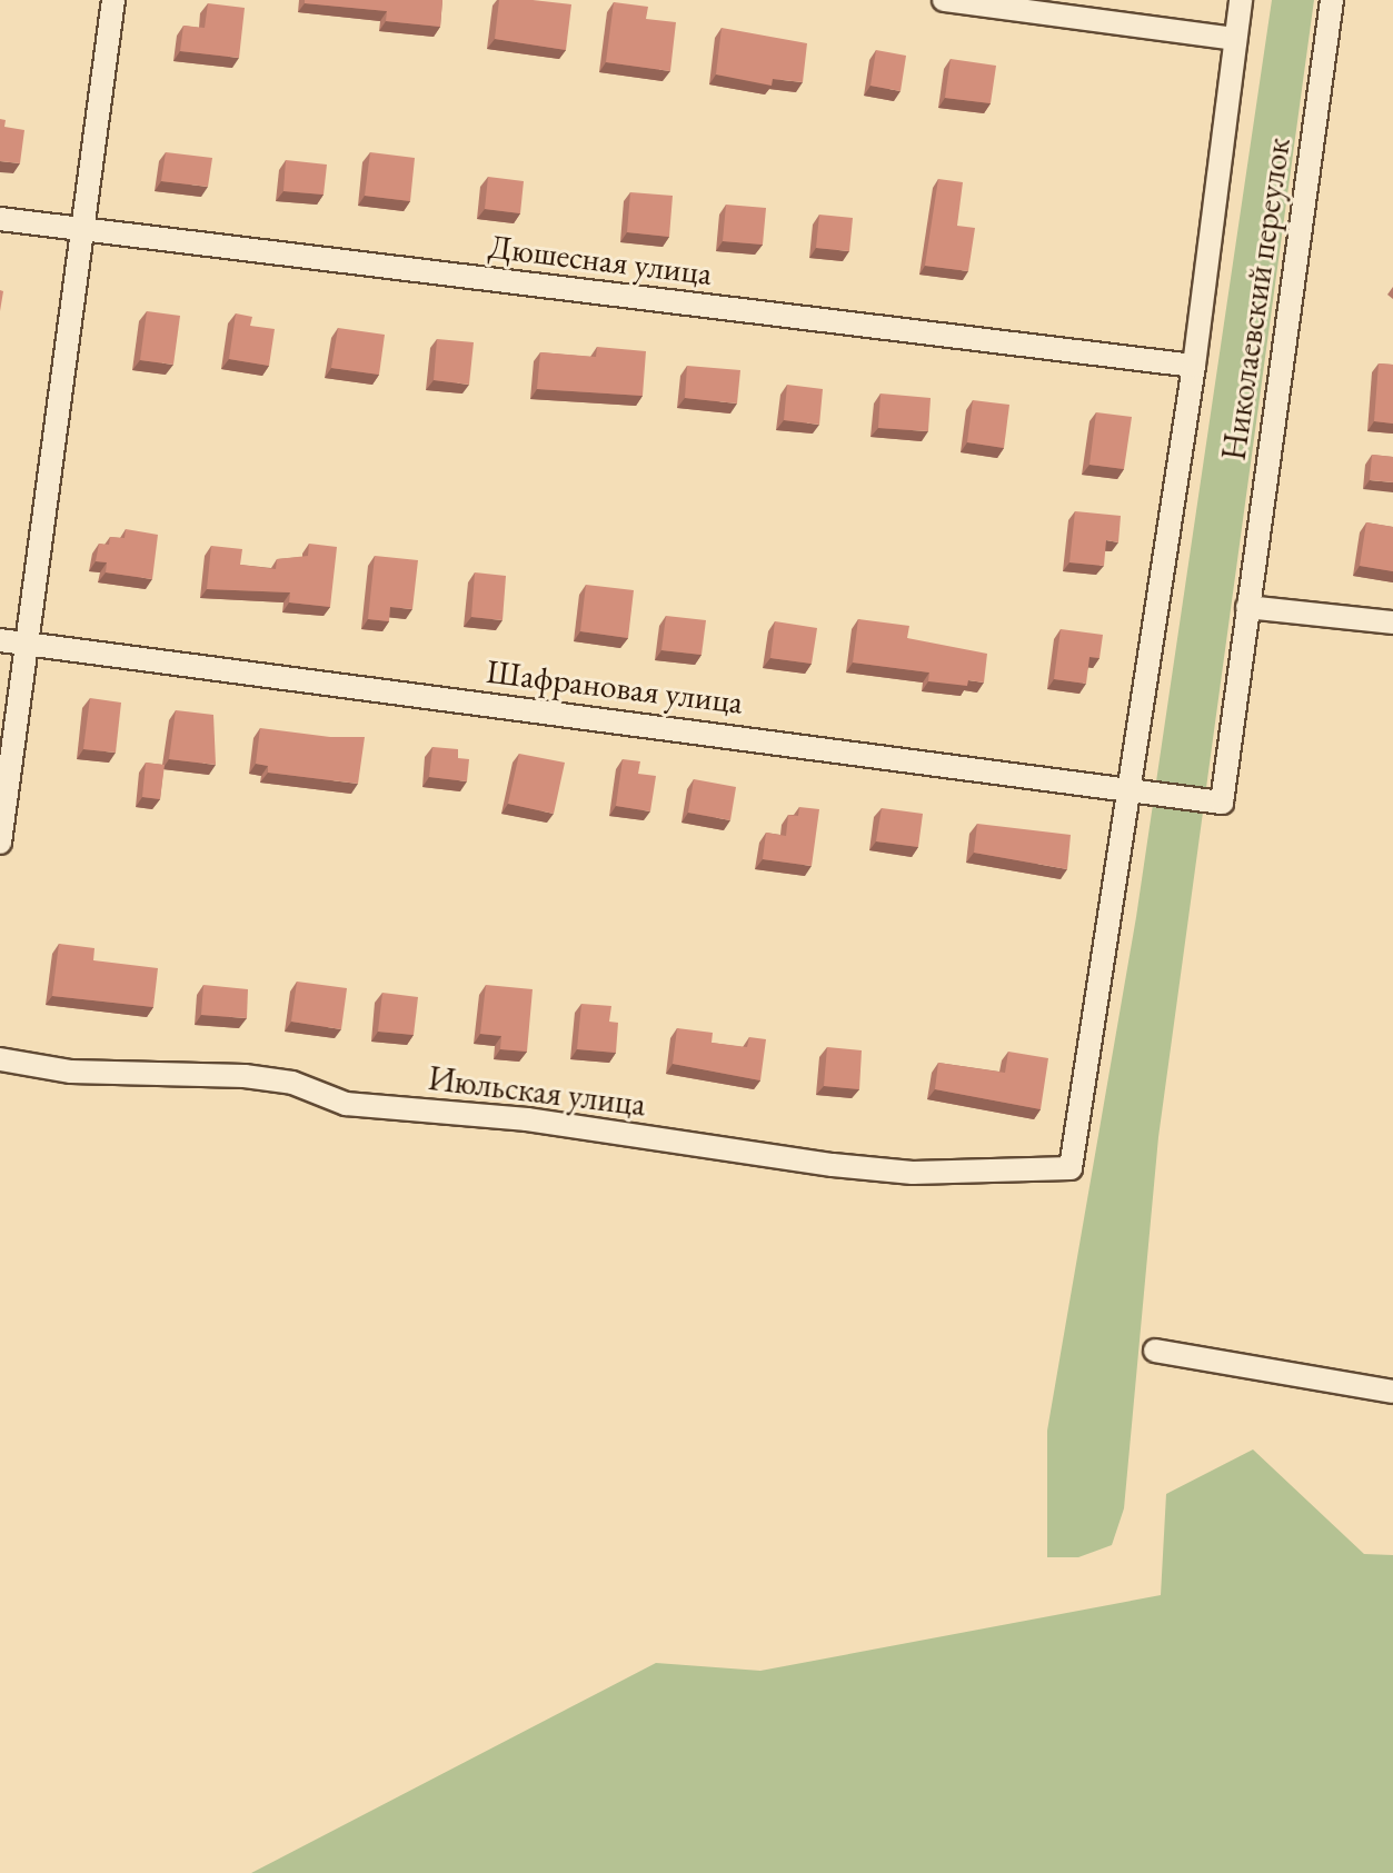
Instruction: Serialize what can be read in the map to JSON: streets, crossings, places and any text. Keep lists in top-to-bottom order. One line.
{"streets":{"street":["Дюшесная улица","Николаевский переулок","Шафрановая улица","Июльская улица"]},"crossings":[["Николаевский переулок","Шафрановая улица"],["Шафрановая улица","Июльская улица"]]}
